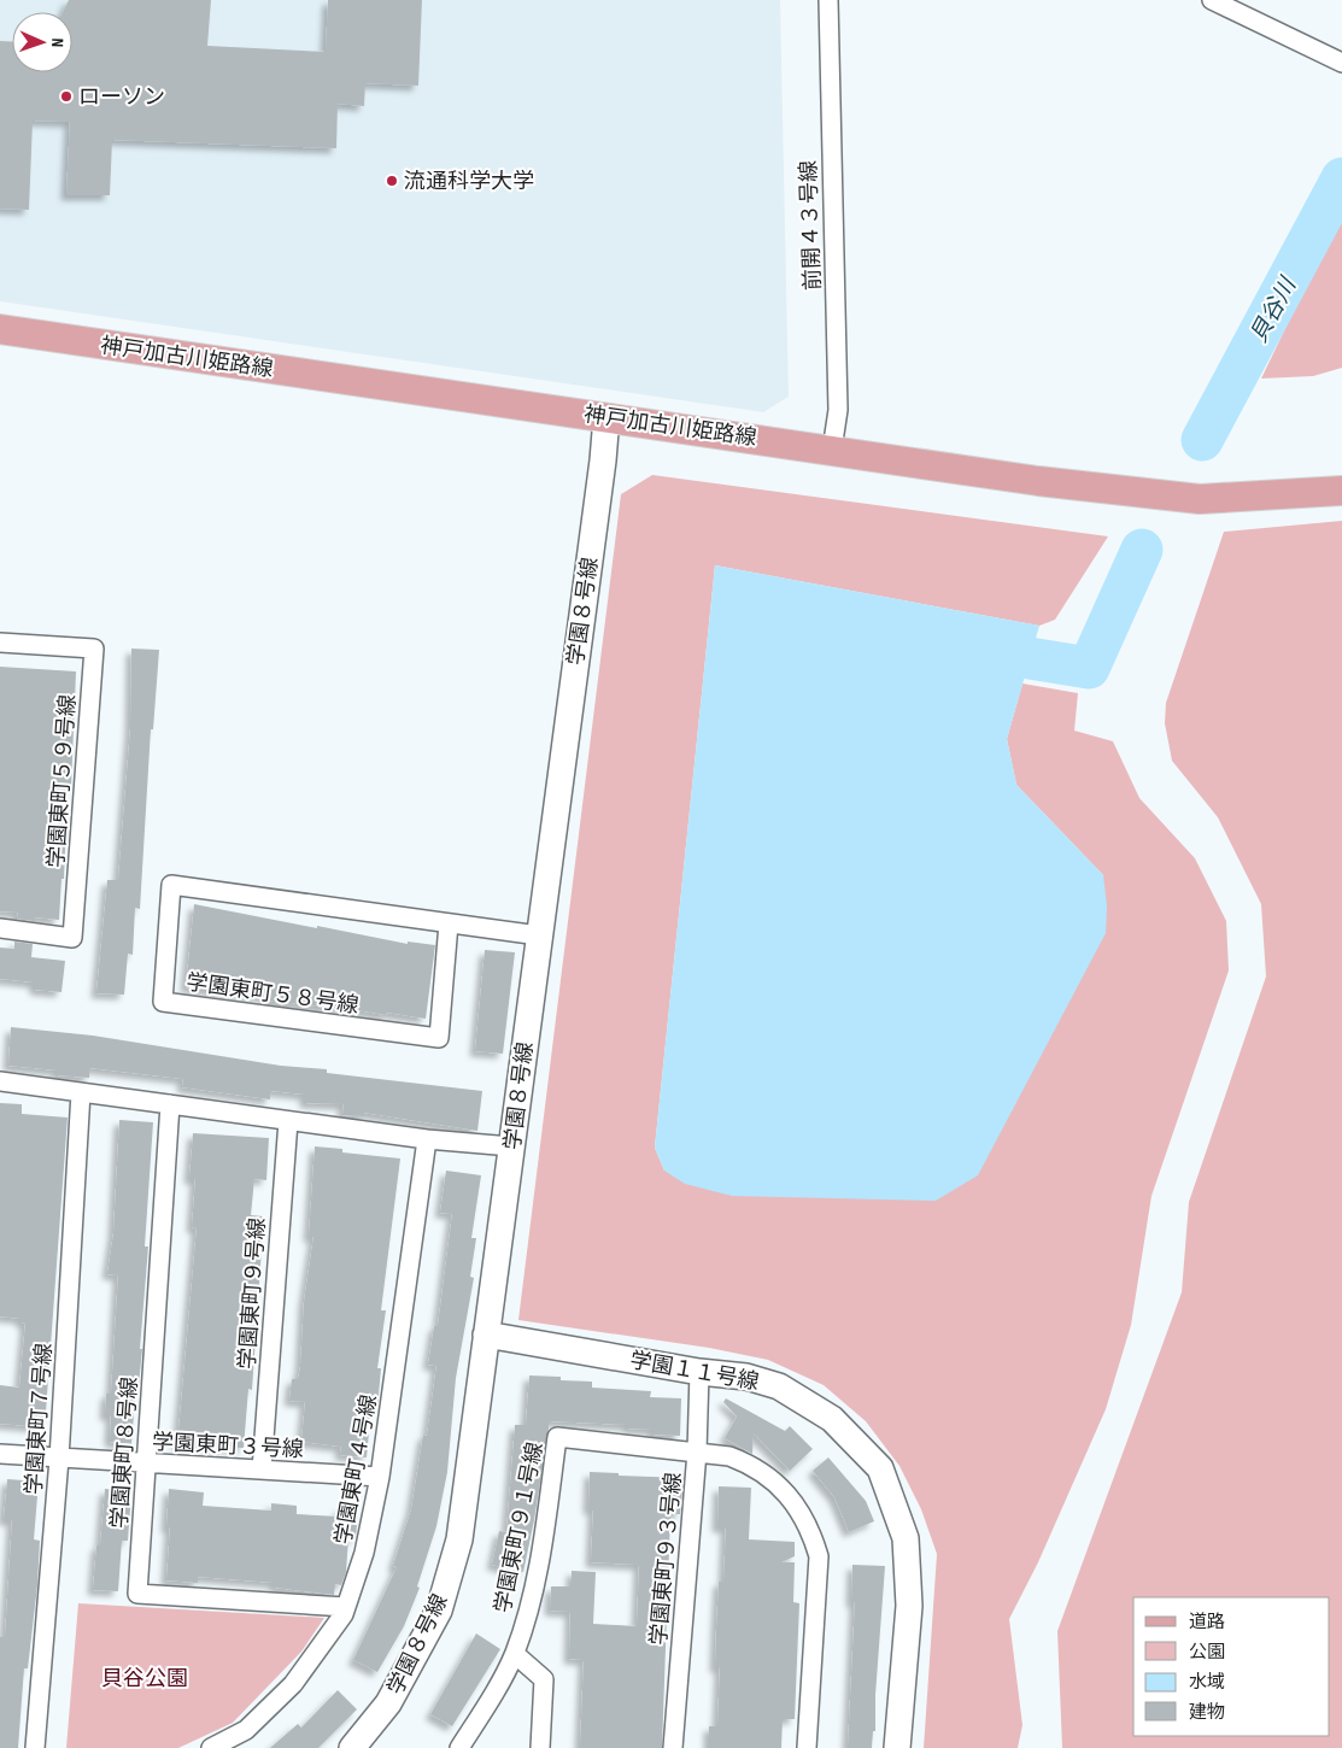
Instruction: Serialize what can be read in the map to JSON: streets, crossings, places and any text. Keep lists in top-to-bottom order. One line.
{"streets":{"main road":["神戸加古川姫路線"],"street":["前開４３号線","学園８号線","学園東町５９号線","学園東町５８号線","学園東町９号線","学園１１号線","学園東町７号線","学園東町３号線","学園東町８号線","学園東町４号線","学園東町９１号線","学園東町９３号線"]},"crossings":[["前開４３号線","神戸加古川姫路線"],["神戸加古川姫路線","学園８号線"],["学園８号線","学園東町５８号線"],["学園８号線","学園１１号線"],["学園東町９号線","学園東町３号線"],["学園１１号線","学園東町９３号線"],["学園東町７号線","学園東町３号線"],["学園東町３号線","学園東町８号線"],["学園東町３号線","学園東町４号線"],["学園東町８号線","学園東町４号線"],["学園東町９１号線","学園東町９３号線"]],"water":["貝谷川"],"parks":["貝谷公園"],"places":["ローソン","流通科学大学"],"legend":["道路","公園","水域","建物"],"north":"right"}
